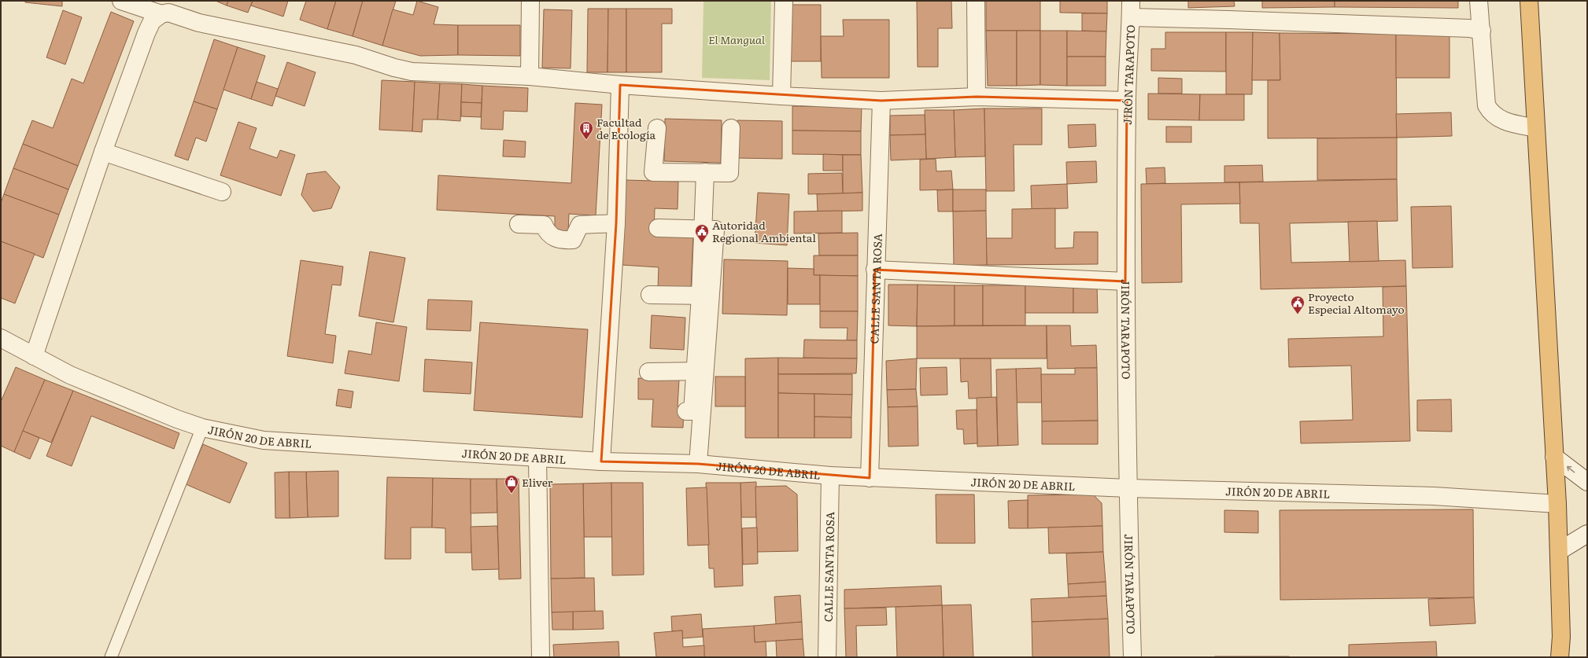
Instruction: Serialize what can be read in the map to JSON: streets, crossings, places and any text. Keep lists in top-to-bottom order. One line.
{"streets":{"street":["JIRÓN TARAPOTO","CALLE SANTA ROSA","JIRÓN 20 DE ABRIL"]},"crossings":[["JIRÓN TARAPOTO","JIRÓN 20 DE ABRIL"],["CALLE SANTA ROSA","JIRÓN 20 DE ABRIL"]],"parks":["El Mangual"],"places":{"building":["Facultad de Ecología"],"public building":["Autoridad Regional Ambiental","Proyecto Especial Altomayo"],"shop":["Eliver"]}}
